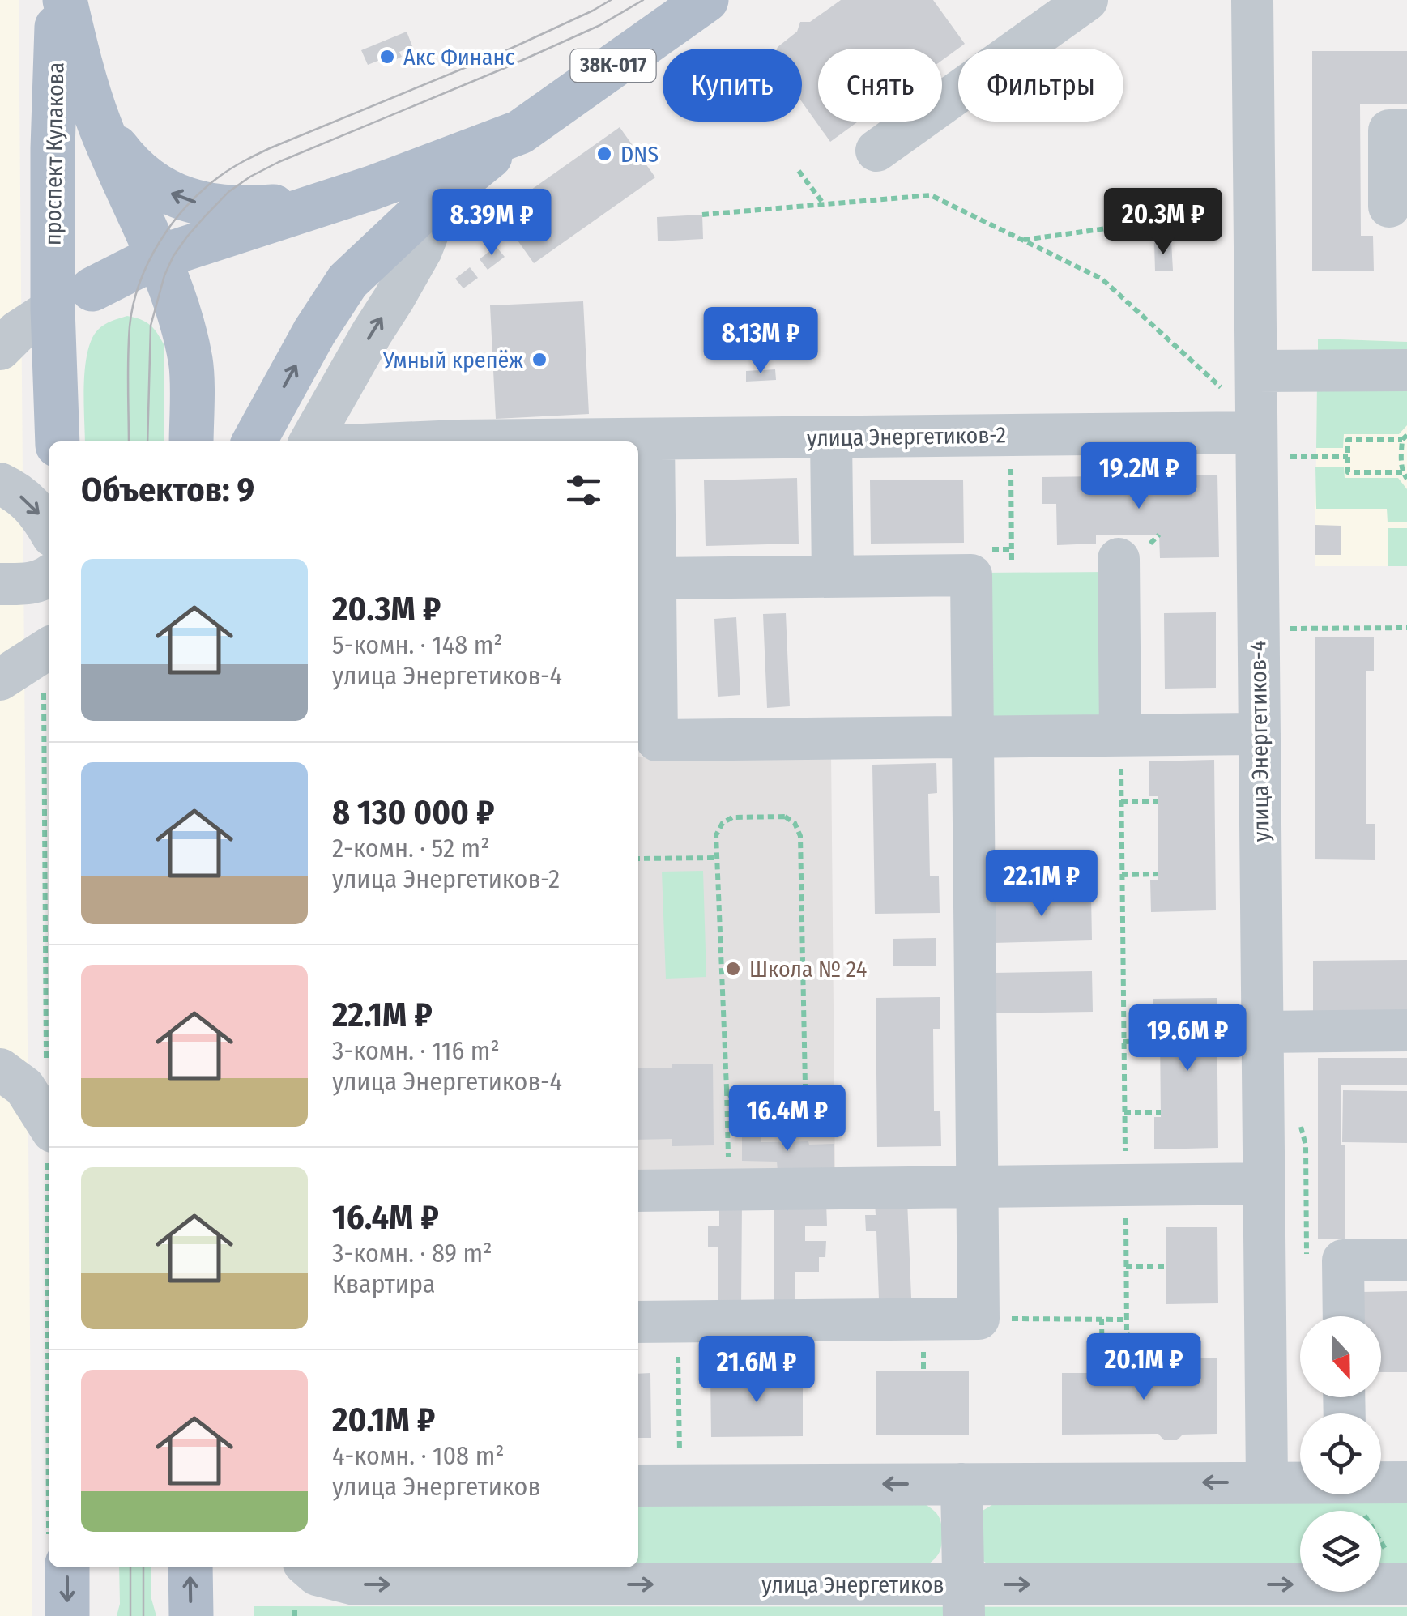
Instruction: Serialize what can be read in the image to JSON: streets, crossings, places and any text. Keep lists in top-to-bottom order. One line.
{"streets":{"main road":["38К-017","проспект Кулакова"],"street":["улица Энергетиков-2","улица Энергетиков-4","улица Энергетиков"]},"crossings":[["улица Энергетиков-2","улица Энергетиков-4"]],"places":["Акс Финанс","DNS","Умный крепёж","Школа № 24"],"north":"bottom","page":{"chip":["Купить","Снять","Фильтры"],"price":["20.3M ₽","8.39M ₽","8.13M ₽","19.2M ₽","22.1M ₽","19.6M ₽","16.4M ₽","20.1M ₽","21.6M ₽"],"heading":"Объектов: 9","list":[{"name":"20.3M ₽","note":"5-комн. · 148 m² · улица Энергетиков-4"},{"name":"8 130 000 ₽","note":"2-комн. · 52 m² · улица Энергетиков-2"},{"name":"22.1M ₽","note":"3-комн. · 116 m² · улица Энергетиков-4"},{"name":"16.4M ₽","note":"3-комн. · 89 m² · Квартира"},{"name":"20.1M ₽","note":"4-комн. · 108 m² · улица Энергетиков"}]}}
